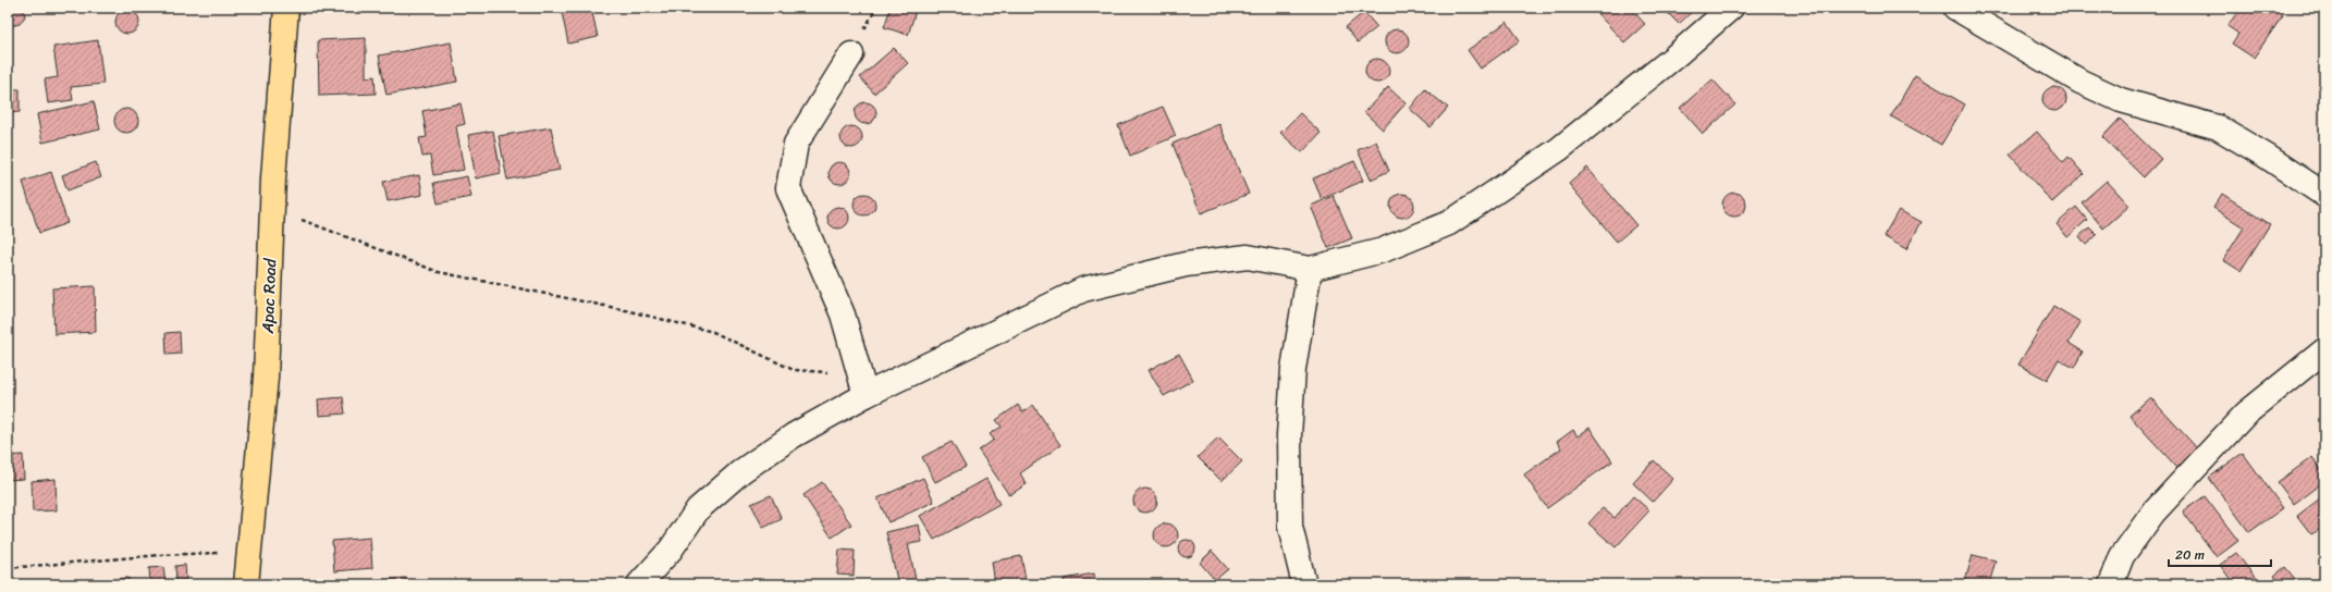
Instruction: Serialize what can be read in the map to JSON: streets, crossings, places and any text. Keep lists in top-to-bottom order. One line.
{"streets":{"main road":["Apac Road"]},"scale_bar":"20 m"}
